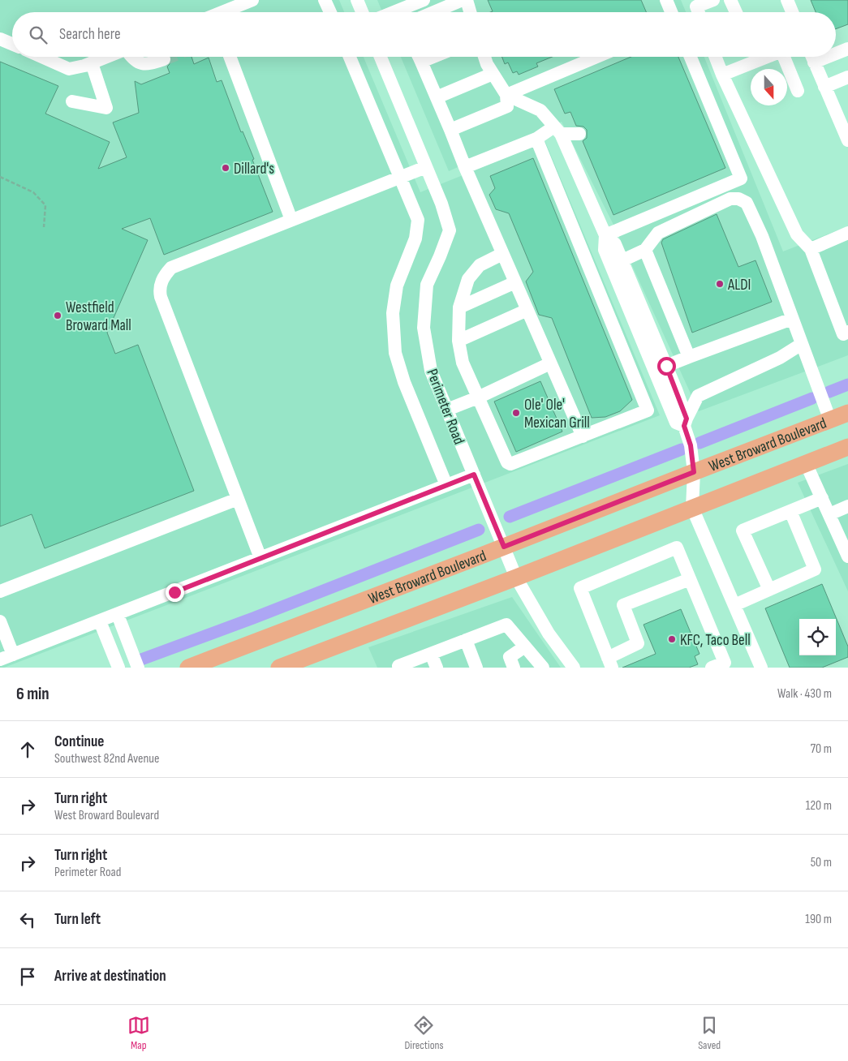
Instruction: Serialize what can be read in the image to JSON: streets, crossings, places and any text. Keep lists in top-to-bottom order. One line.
{"streets":{"main road":["West Broward Boulevard"],"street":["Perimeter Road"]},"crossings":[["Perimeter Road","West Broward Boulevard"]],"places":["Dillard's","ALDI","Westfield Broward Mall","Ole' Ole' Mexican Grill","KFC, Taco Bell"],"north":"bottom","page":{"search":"Search here","heading":["6 min","Walk · 430 m"],"list":[["Continue","Southwest 82nd Avenue","70 m"],["Turn right","West Broward Boulevard","120 m"],["Turn right","Perimeter Road","50 m"],["Turn left","190 m"],"Arrive at destination"],"nav":["Map","Directions","Saved"]}}
